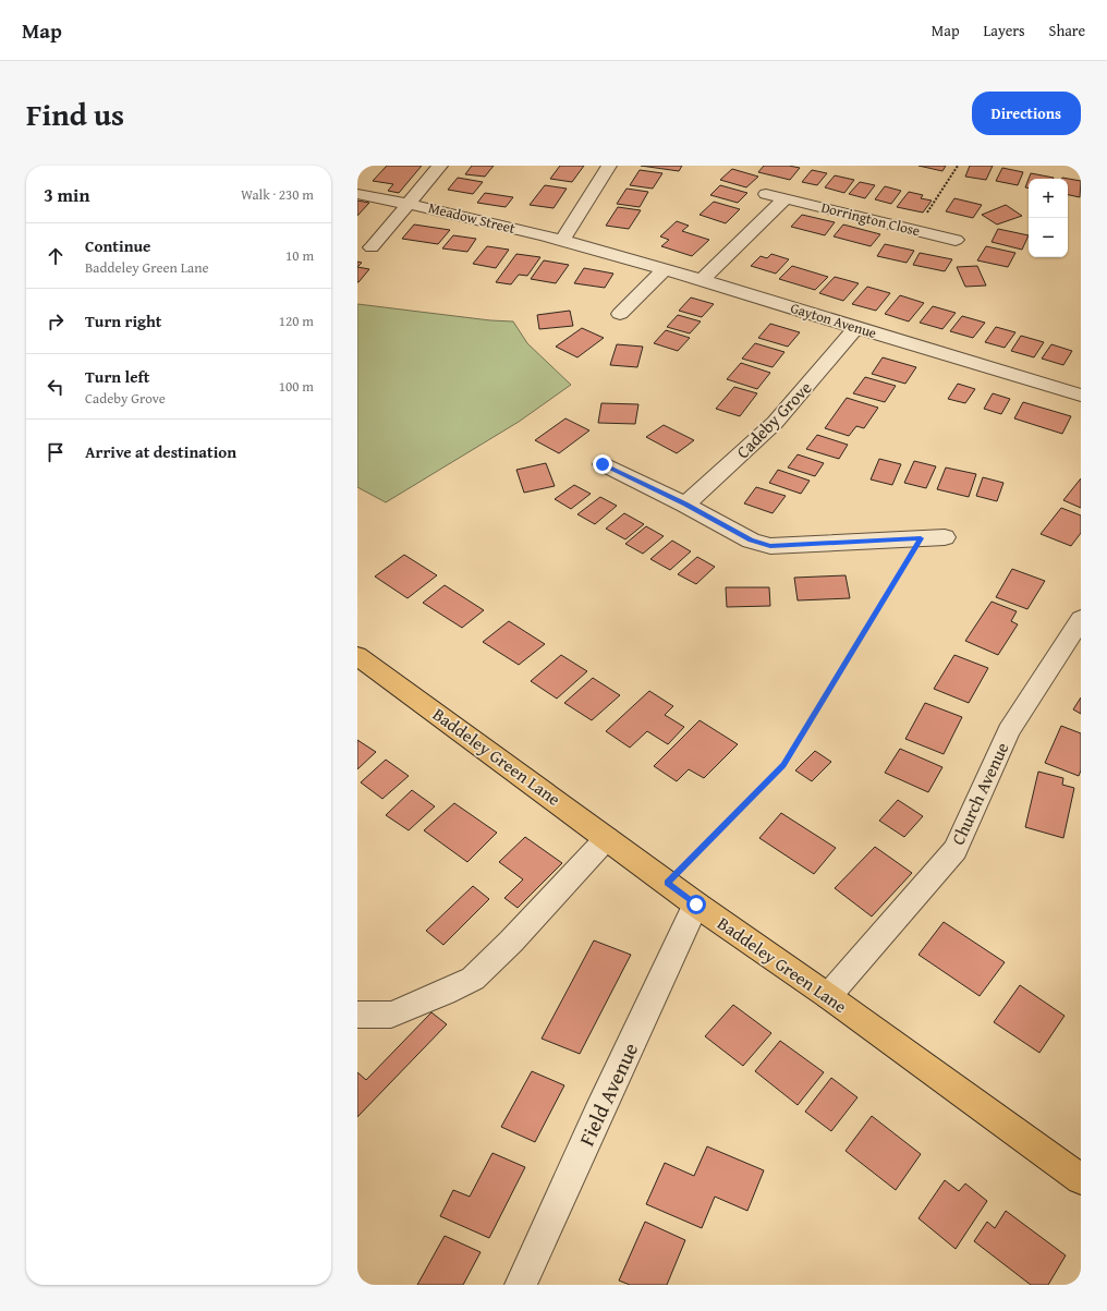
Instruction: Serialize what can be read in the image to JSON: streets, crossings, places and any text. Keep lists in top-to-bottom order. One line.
{"streets":{"main road":["Baddeley Green Lane"],"street":["Meadow Street","Dorrington Close","Gayton Avenue","Cadeby Grove","Church Avenue","Field Avenue"]},"crossings":[["Meadow Street","Gayton Avenue"],["Gayton Avenue","Cadeby Grove"],["Baddeley Green Lane","Church Avenue"],["Baddeley Green Lane","Field Avenue"]],"page":{"header":"Map","nav":["Map","Layers","Share"],"title":"Find us","buttons":"Directions","heading":["3 min","Walk · 230 m"],"map_buttons":["+","−"],"list":[["Continue","Baddeley Green Lane","10 m"],["Turn right","120 m"],["Turn left","Cadeby Grove","100 m"],"Arrive at destination"]}}
